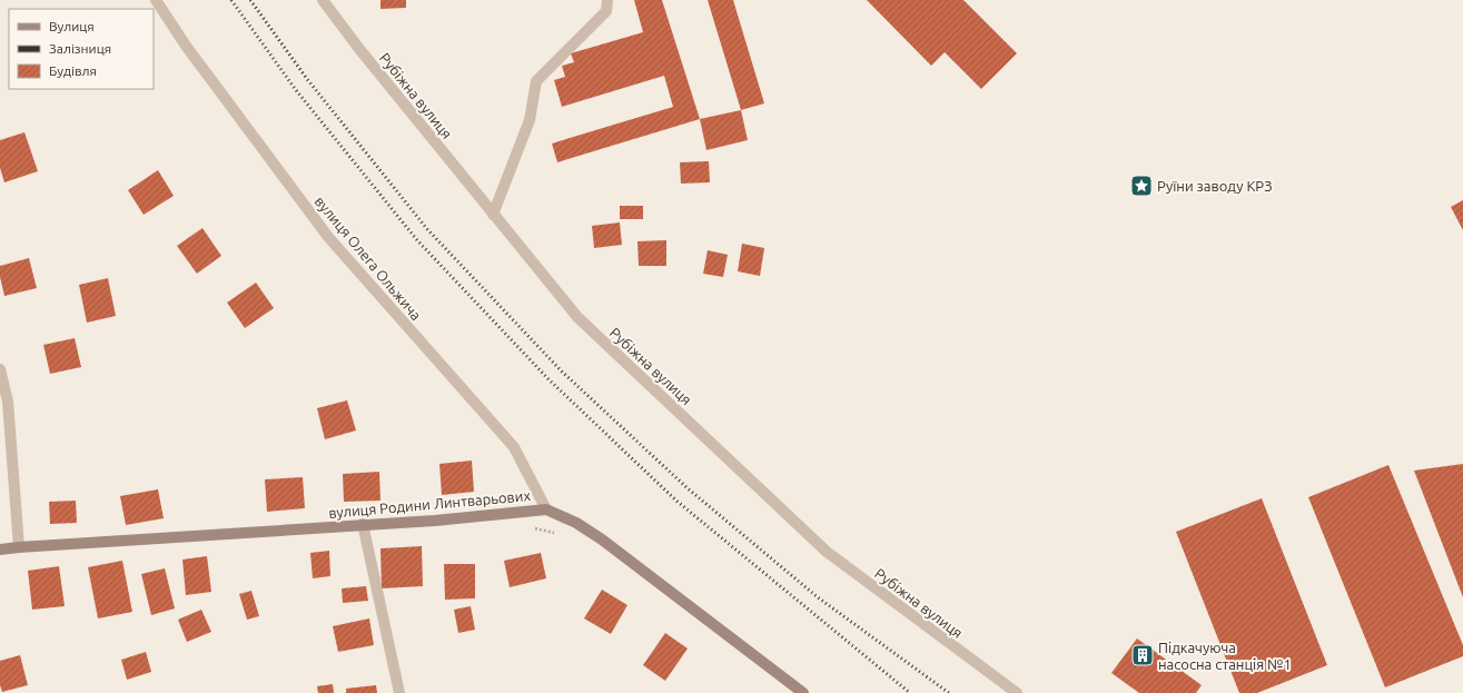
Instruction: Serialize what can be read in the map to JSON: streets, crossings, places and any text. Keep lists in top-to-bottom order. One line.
{"streets":{"main road":["вулиця Родини Линтварьових"],"street":["Рубіжна вулиця","вулиця Олега Ольжича"]},"crossings":[["вулиця Олега Ольжича","вулиця Родини Линтварьових"]],"places":{"place":["Руїни заводу КРЗ"],"building":["Підкачуюча насосна станція №1"]},"legend":["Вулиця","Залізниця","Будівля"]}
